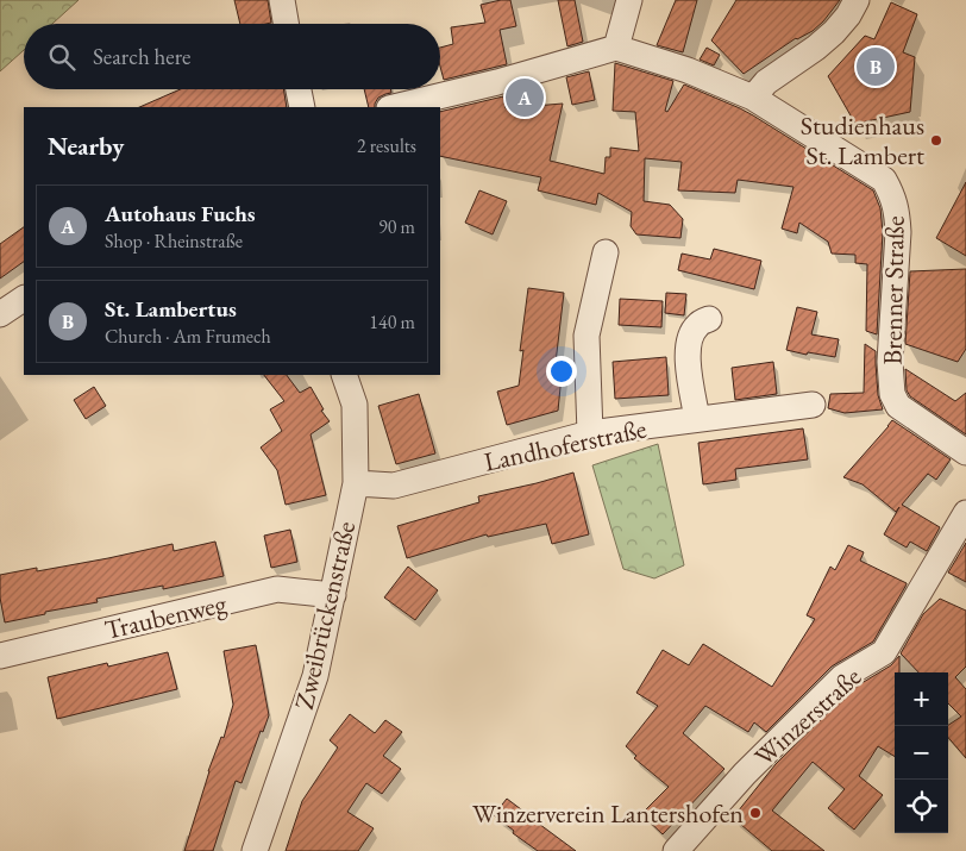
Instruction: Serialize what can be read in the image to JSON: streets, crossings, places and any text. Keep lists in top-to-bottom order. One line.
{"streets":{"street":["Brenner Straße","Landhoferstraße","Zweibrückenstraße","Traubenweg","Winzerstraße"]},"crossings":[["Landhoferstraße","Zweibrückenstraße"],["Zweibrückenstraße","Traubenweg"]],"places":["Studienhaus St. Lambert","Winzerverein Lantershofen"],"page":{"search":"Search here","pins":["B","A"],"heading":["Nearby","2 results"],"list":[{"mark":"A","name":"Autohaus Fuchs","note":"Shop · Rheinstraße","value":"90 m"},{"mark":"B","name":"St. Lambertus","note":"Church · Am Frumech","value":"140 m"}],"map_buttons":["+","−"]}}
